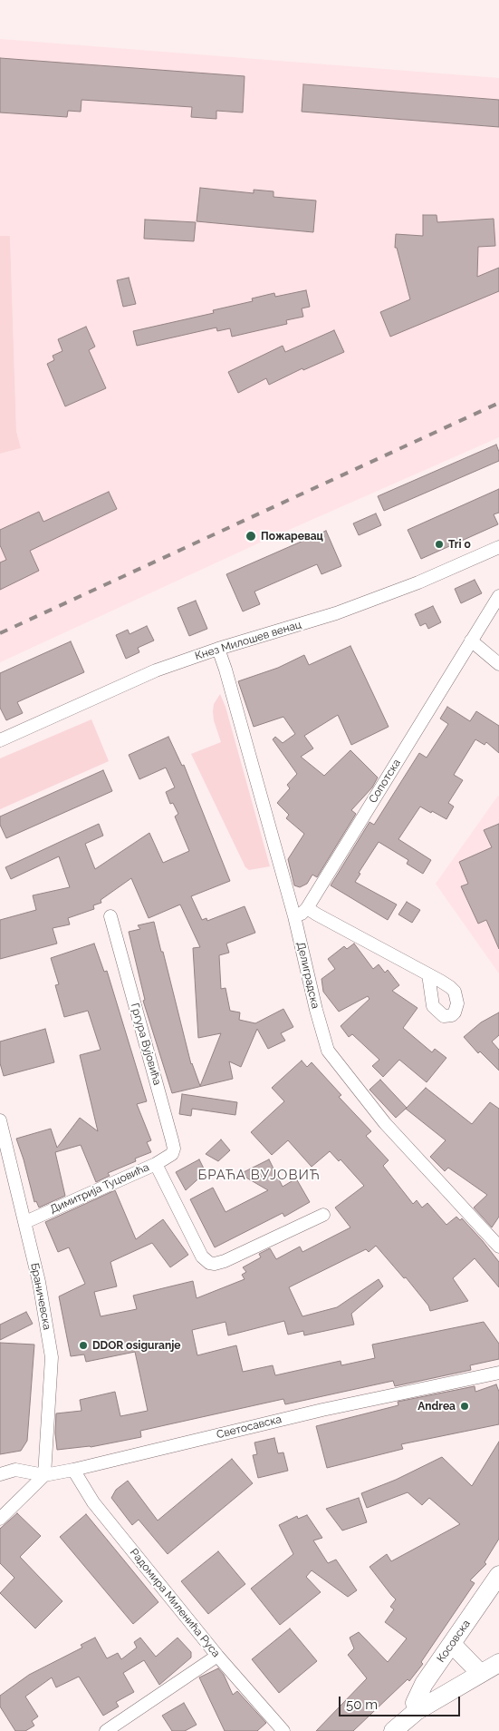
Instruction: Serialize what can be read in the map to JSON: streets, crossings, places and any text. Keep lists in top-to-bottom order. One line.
{"streets":{"main road":["Косовска"],"street":["Кнез Милошев венац","Сопотска","Делиградска","Гргура Вујовића","Димитрија Туцовића","Браничевска","Светосавска","Радомира Миленића Руса"]},"crossings":[["Кнез Милошев венац","Делиградска"],["Сопотска","Делиградска"],["Гргура Вујовића","Димитрија Туцовића"],["Димитрија Туцовића","Браничевска"],["Браничевска","Светосавска"],["Светосавска","Радомира Миленића Руса"]],"districts":["БРАЋА ВУЈОВИЋ"],"places":["Пожаревац","Tri o","DDOR osiguranje","Andrea"],"scale_bar":"50 m"}
